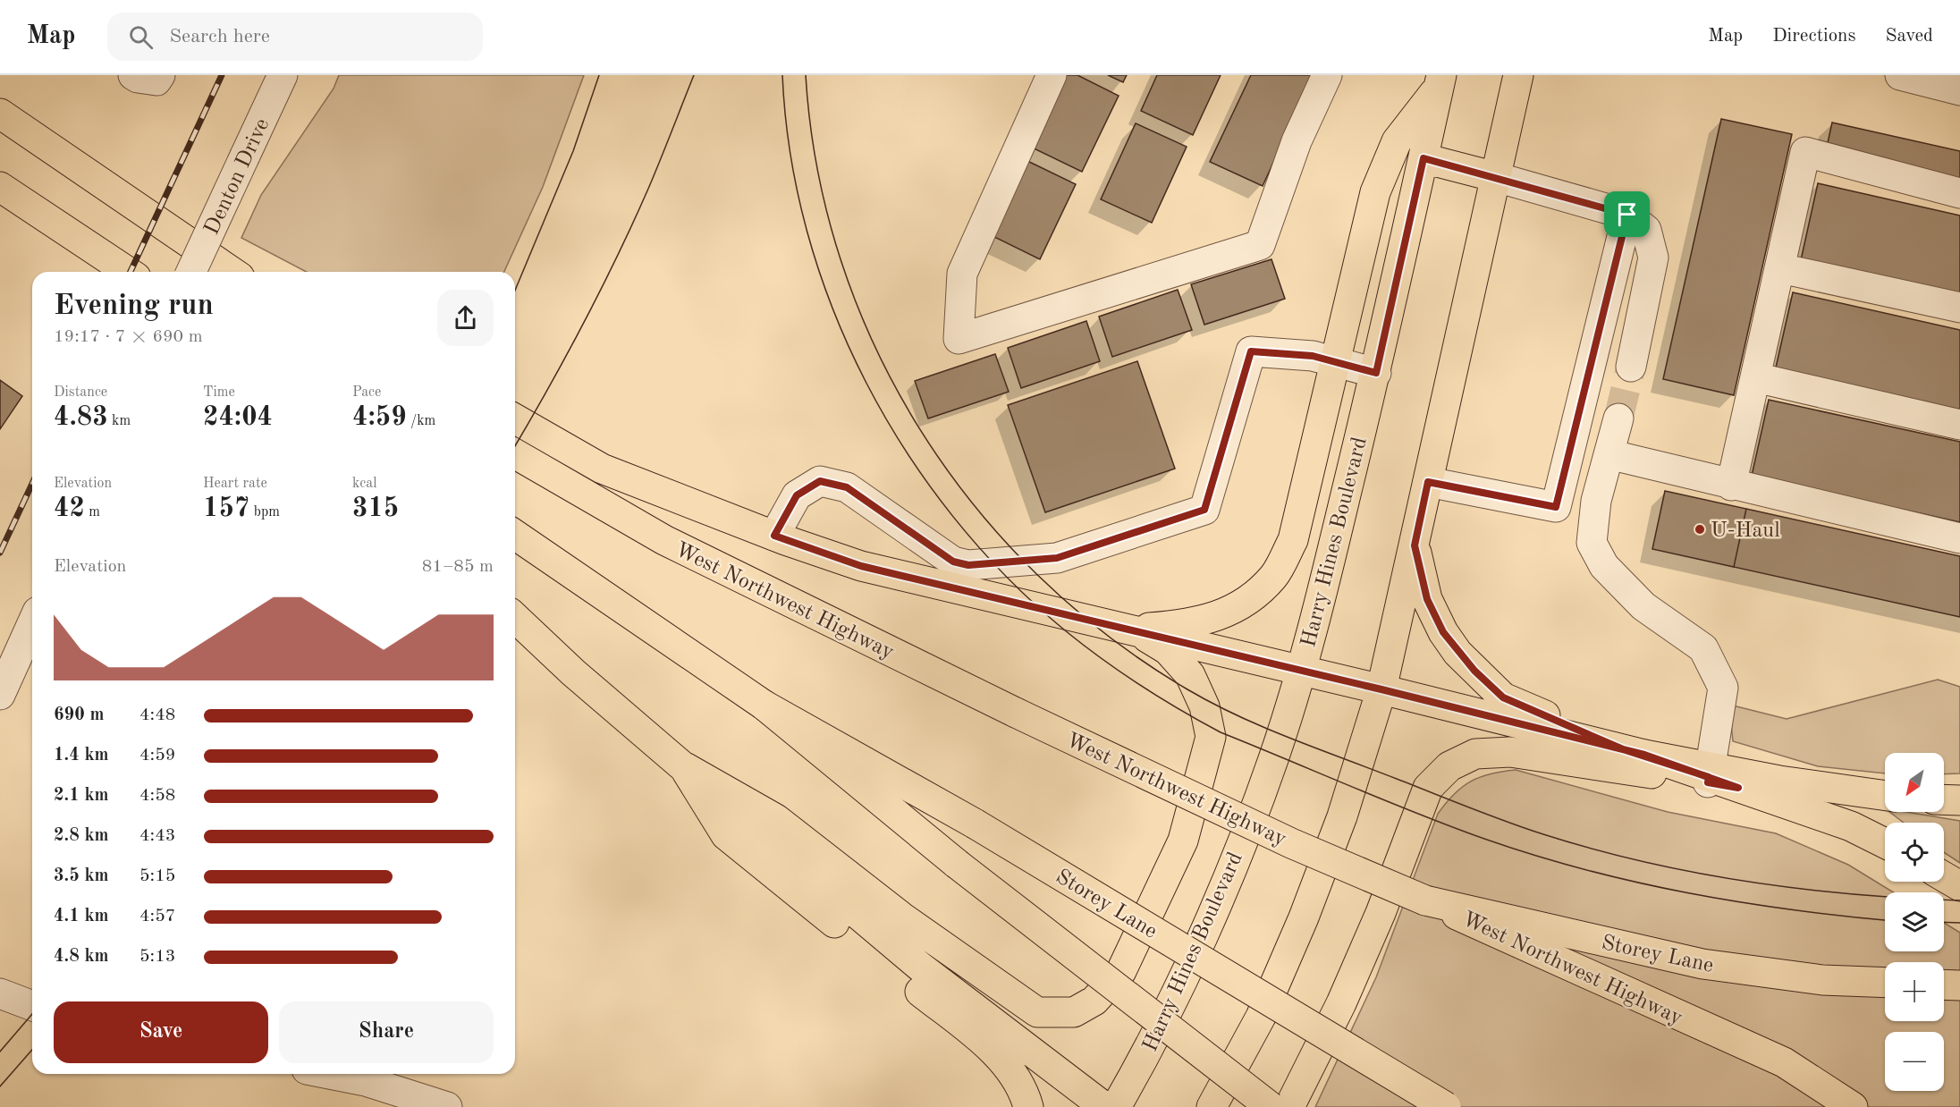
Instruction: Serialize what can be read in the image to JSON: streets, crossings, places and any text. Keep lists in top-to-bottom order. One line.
{"streets":{"main road":["Harry Hines Boulevard","West Northwest Highway","Storey Lane"],"street":["Denton Drive"]},"crossings":[["West Northwest Highway","Storey Lane"]],"places":["U-Haul"],"north":"bottom left","page":{"header":"Map","search":"Search here","nav":["Map","Directions","Saved"],"heading":["Evening run","19:17 · 7 × 690 m"],"stats":[["Distance","4.83 km"],["Time","24:04"],["Pace","4:59 /km"],["Elevation","42 m"],["Heart rate","157 bpm"],["kcal","315"]],"chart":["Elevation","81–85 m"],"list":[{"name":"690 m","note":"4:48"},{"name":"1.4 km","note":"4:59"},{"name":"2.1 km","note":"4:58"},{"name":"2.8 km","note":"4:43"},{"name":"3.5 km","note":"5:15"},{"name":"4.1 km","note":"4:57"},{"name":"4.8 km","note":"5:13"}],"map_buttons":["+","−"],"buttons":["Save","Share"]}}
